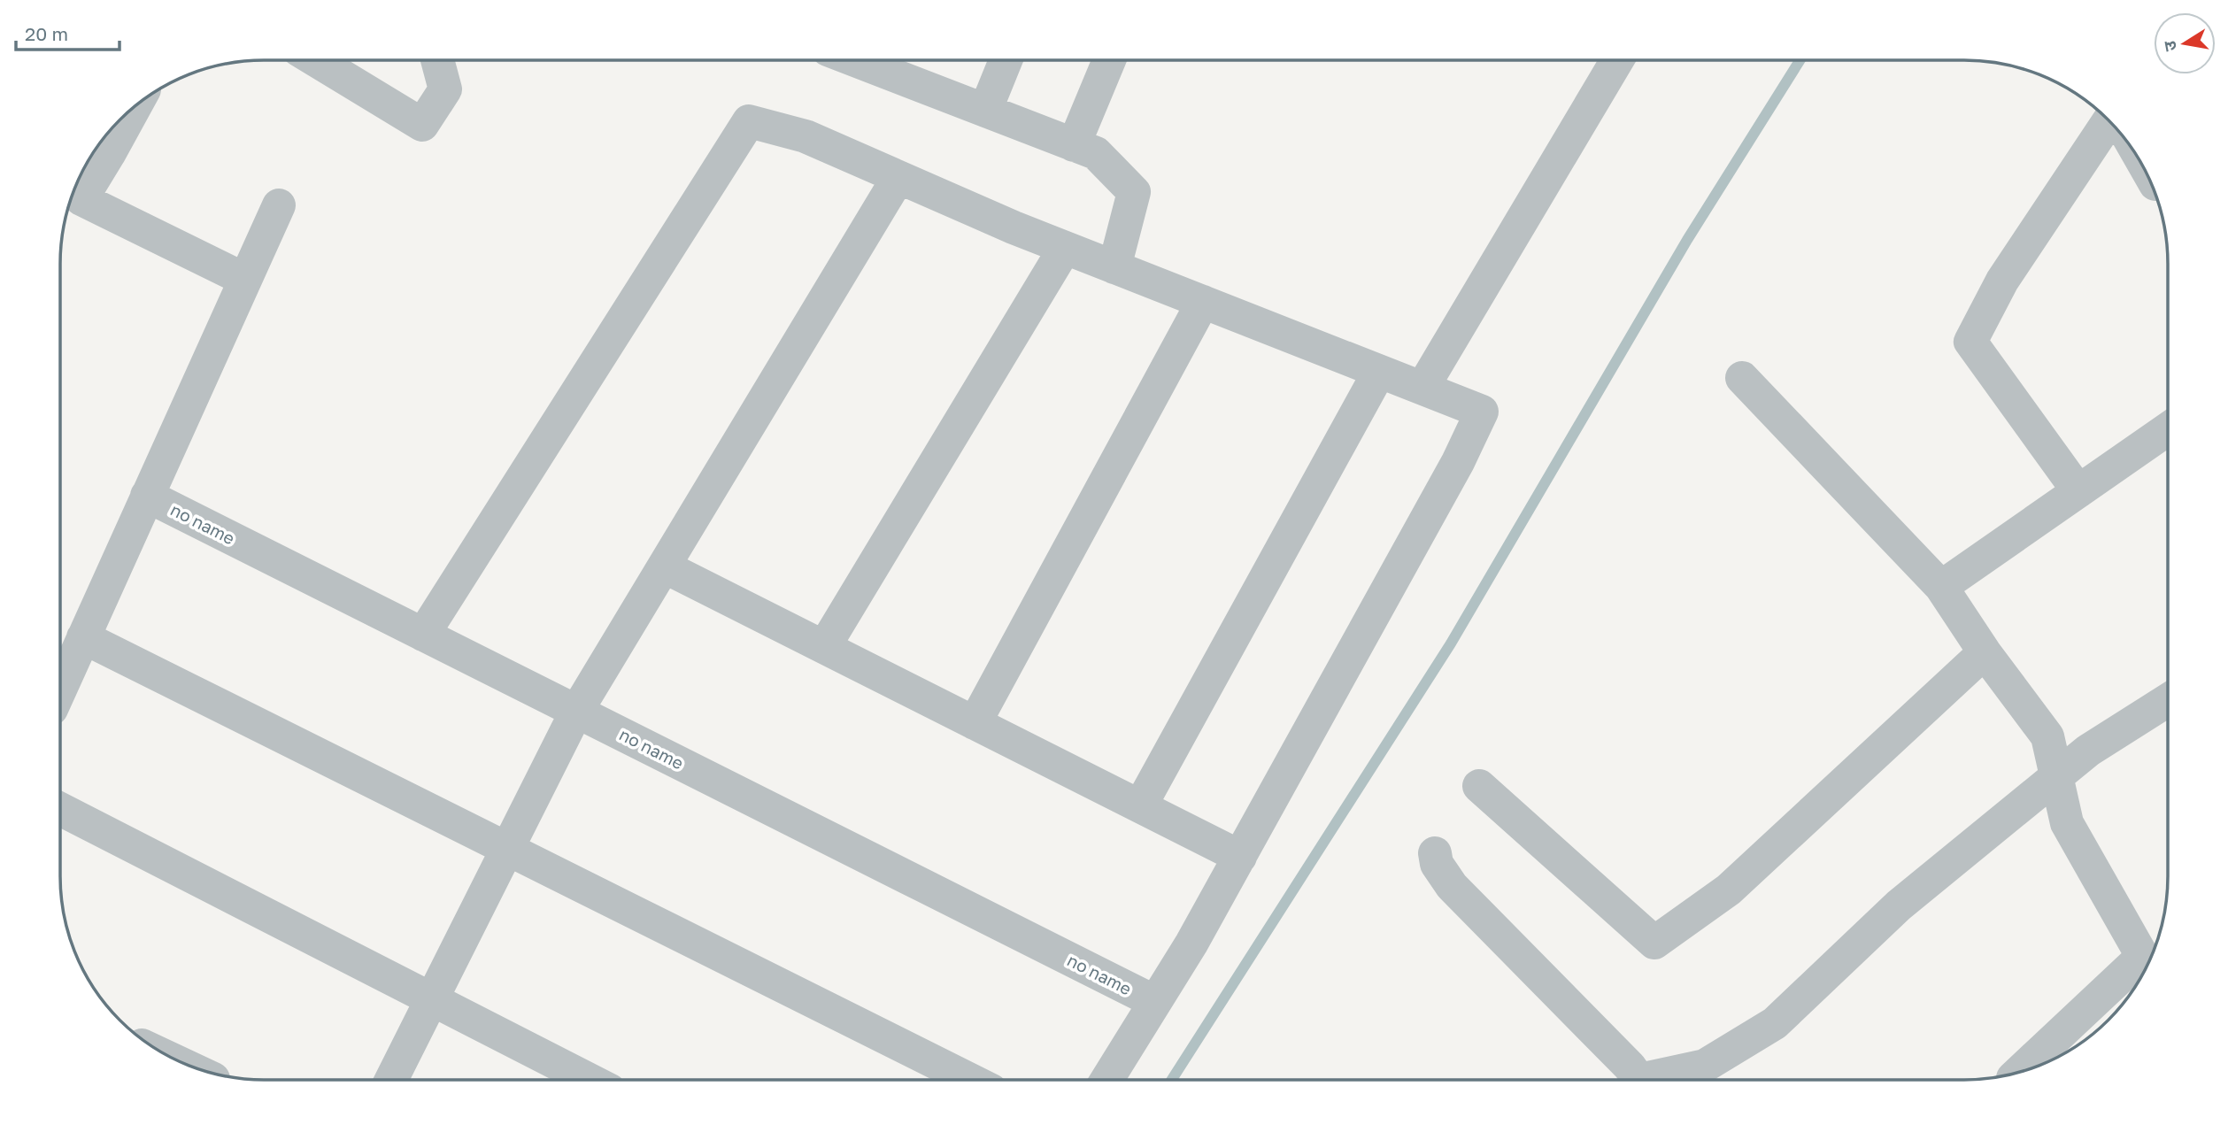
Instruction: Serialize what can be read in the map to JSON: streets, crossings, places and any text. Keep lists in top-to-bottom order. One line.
{"streets":{"street":["no name"]},"scale_bar":"20 m","north":"left"}
